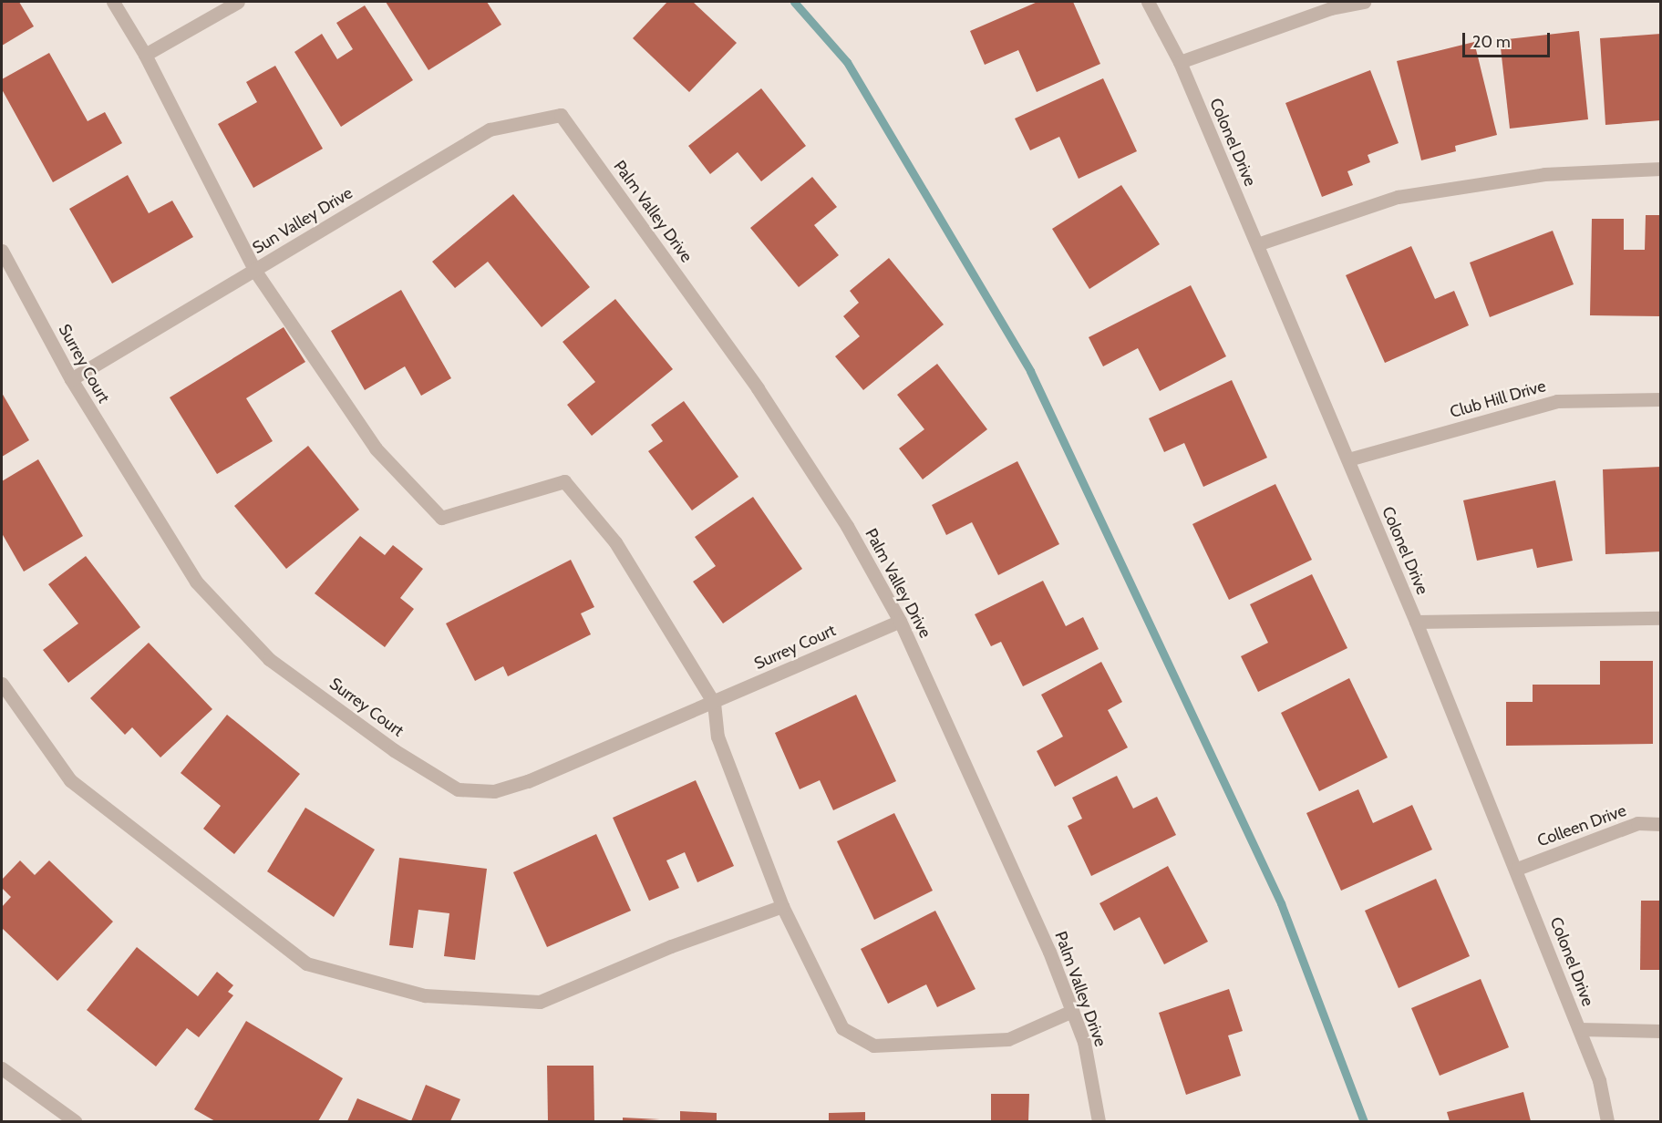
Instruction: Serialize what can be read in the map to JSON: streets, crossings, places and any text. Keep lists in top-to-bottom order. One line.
{"streets":{"street":["Colonel Drive","Palm Valley Drive","Sun Valley Drive","Surrey Court","Club Hill Drive","Colleen Drive"]},"crossings":[["Colonel Drive","Club Hill Drive"],["Colonel Drive","Colleen Drive"],["Palm Valley Drive","Sun Valley Drive"],["Palm Valley Drive","Surrey Court"],["Sun Valley Drive","Surrey Court"]],"scale_bar":"20 m"}
